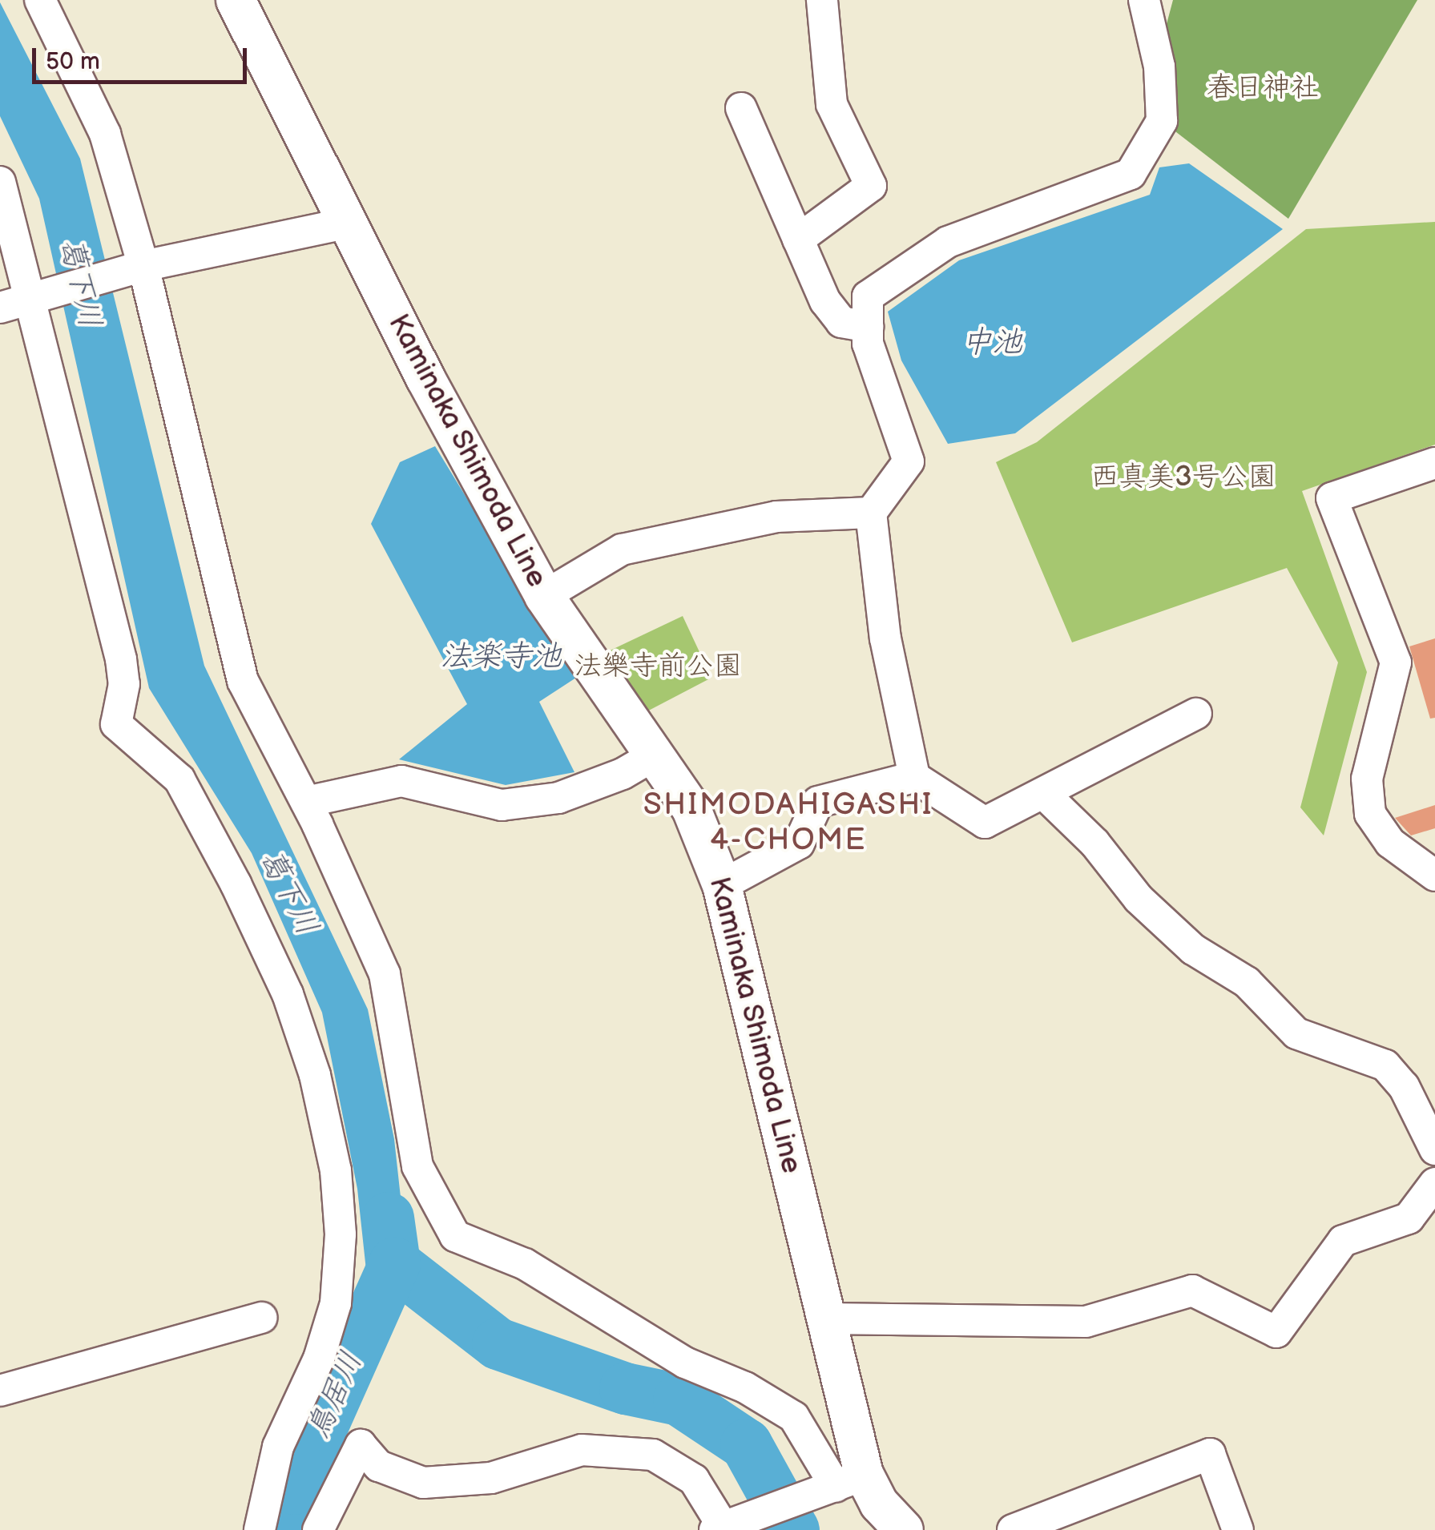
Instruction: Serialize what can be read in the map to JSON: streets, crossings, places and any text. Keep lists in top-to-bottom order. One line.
{"streets":{"main road":["Kaminaka Shimoda Line"]},"districts":["SHIMODAHIGASHI 4-CHOME"],"water":["葛下川","中池","法楽寺池","鳥居川"],"parks":["春日神社","西真美3号公園","法樂寺前公園"],"scale_bar":"50 m"}
